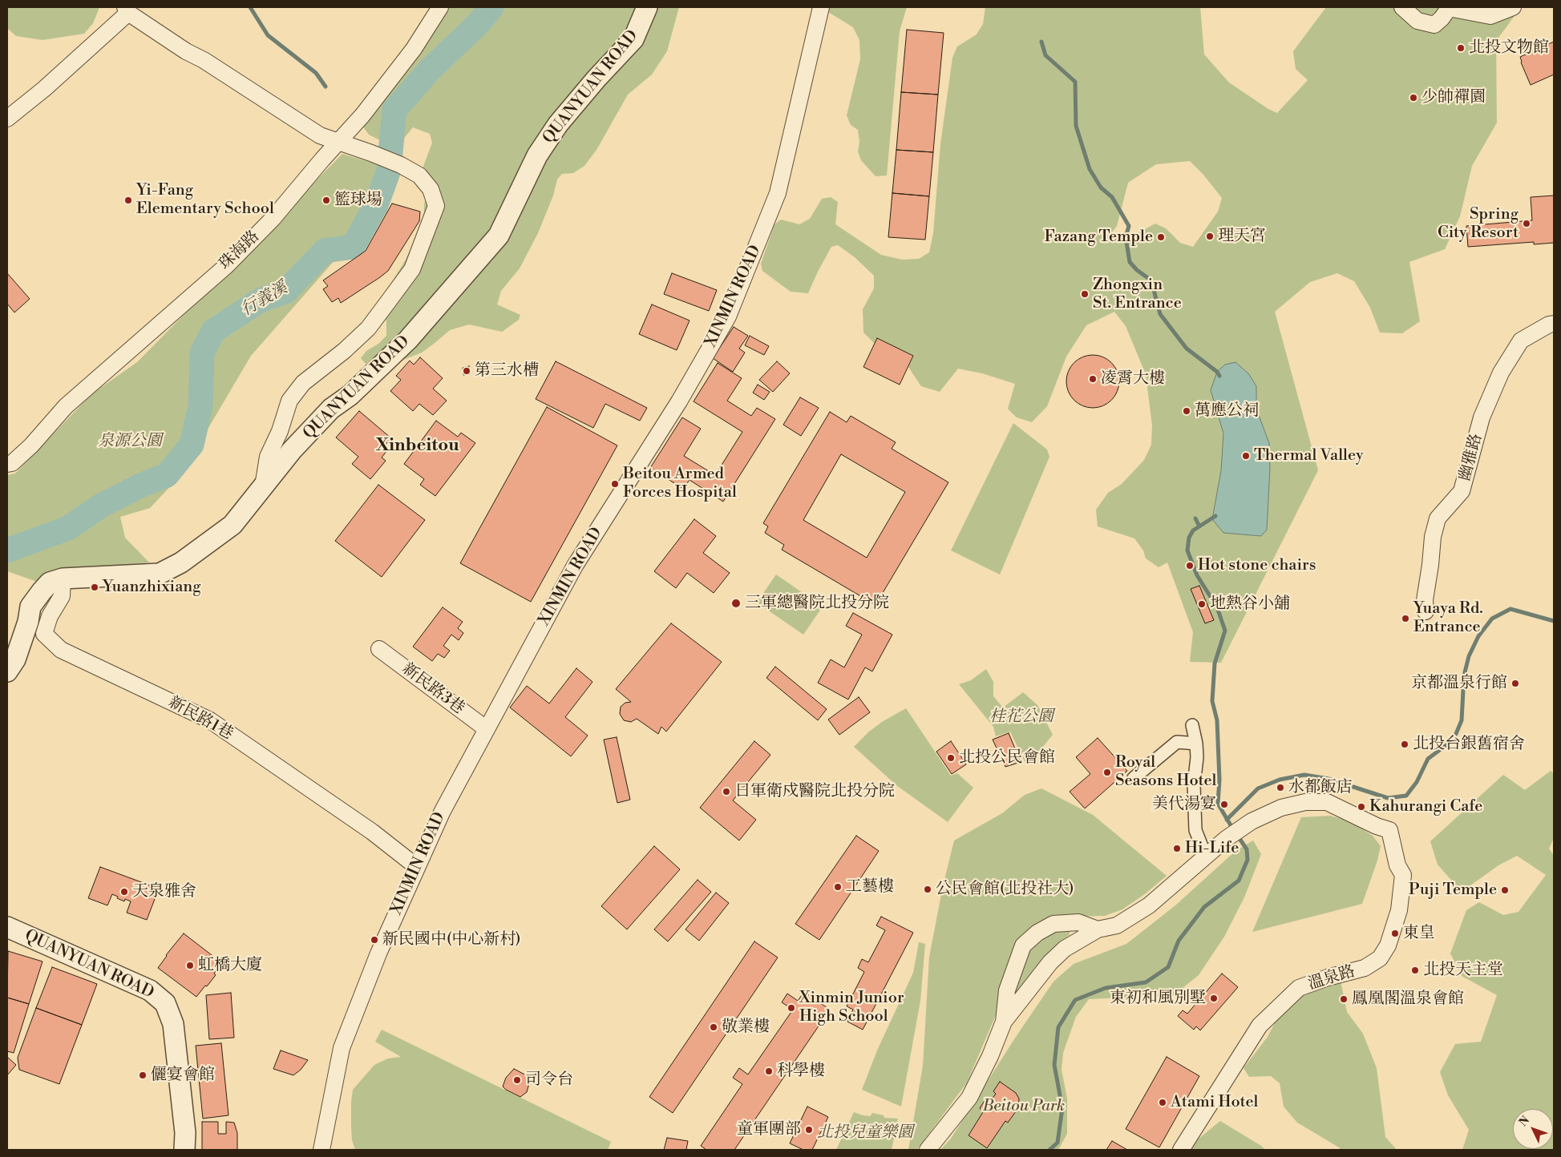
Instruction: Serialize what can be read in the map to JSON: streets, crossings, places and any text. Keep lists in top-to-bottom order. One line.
{"streets":{"street":["QUANYUAN ROAD","珠海路","XINMIN ROAD","幽雅路","新民路3巷","新民路1巷","溫泉路"]},"crossings":[["QUANYUAN ROAD","新民路1巷"],["XINMIN ROAD","新民路3巷"],["XINMIN ROAD","新民路1巷"]],"districts":["Xinbeitou"],"water":["行義溪"],"parks":["泉源公園","桂花公園","Beitou Park","北投兒童樂園"],"places":["北投文物館","少帥禪園","Yi-Fang Elementary School","籃球場","Spring City Resort","理天宮","Fazang Temple","Zhongxin St. Entrance","第三水槽","凌霄大樓","萬應公祠","Thermal Valley","Beitou Armed Forces Hospital","Hot stone chairs","Yuanzhixiang","三軍總醫院北投分院","地熱谷小舖","Yuaya Rd. Entrance","京都溫泉行館","北投台銀舊宿舍","北投公民會館","Royal Seasons Hotel","水都飯店","日軍衛戍醫院北投分院","美代湯宴","Kahurangi Cafe","Hi-Life","工藝樓","公民會館(北投社大)","Puji Temple","天泉雅舍","東皇","新民國中(中心新村)","虹橋大廈","北投天主堂","東初和風別墅","鳳凰閣溫泉會館","Xinmin Junior High School","敬業樓","科學樓","儷宴會館","司令台","Atami Hotel","童軍團部"],"north":"top left"}
